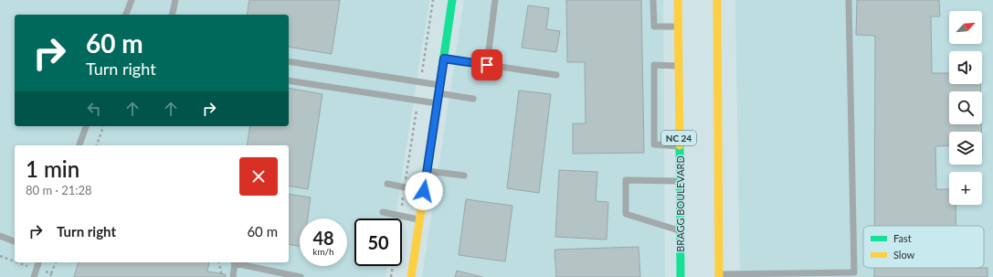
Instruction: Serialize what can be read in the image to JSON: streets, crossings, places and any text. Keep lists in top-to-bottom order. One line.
{"streets":{"main road":["NC 24","BRAGG BOULEVARD"]},"legend":["Fast","Slow"],"north":"top right","page":{"map_buttons":"+","turn":["60 m","Turn right"],"heading":["1 min","80 m · 21:28"],"list":[{"name":"Turn right","value":"60 m"}],"speed":"48 km/h","limit":"50"}}
